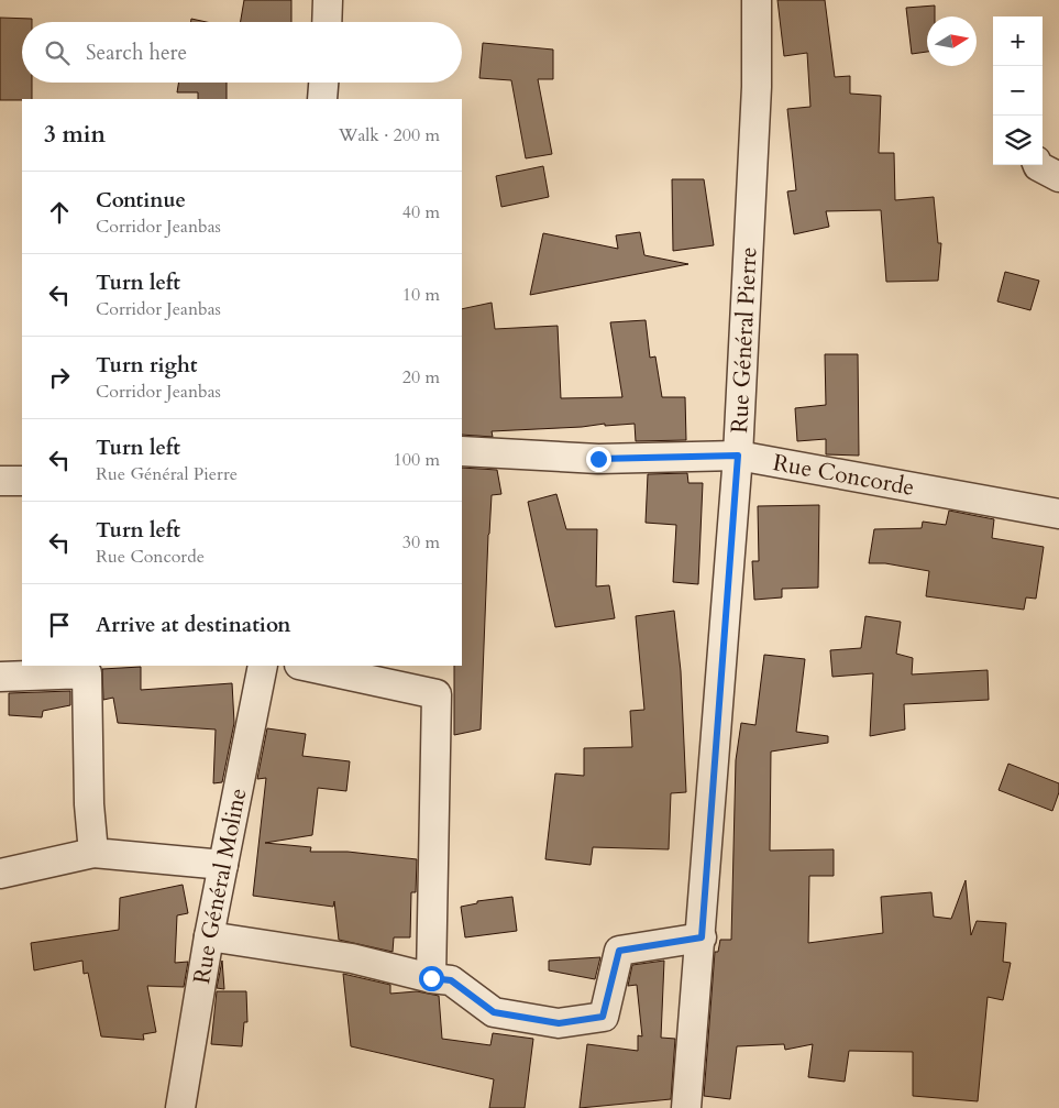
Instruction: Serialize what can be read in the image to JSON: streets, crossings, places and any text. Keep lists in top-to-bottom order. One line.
{"streets":{"street":["Rue Général Pierre","Rue Concorde","Rue Général Moline"]},"crossings":[["Rue Général Pierre","Rue Concorde"]],"north":"right","page":{"map_buttons":["+","−"],"search":"Search here","heading":["3 min","Walk · 200 m"],"list":[["Continue","Corridor Jeanbas","40 m"],["Turn left","Corridor Jeanbas","10 m"],["Turn right","Corridor Jeanbas","20 m"],["Turn left","Rue Général Pierre","100 m"],["Turn left","Rue Concorde","30 m"],"Arrive at destination"]}}
